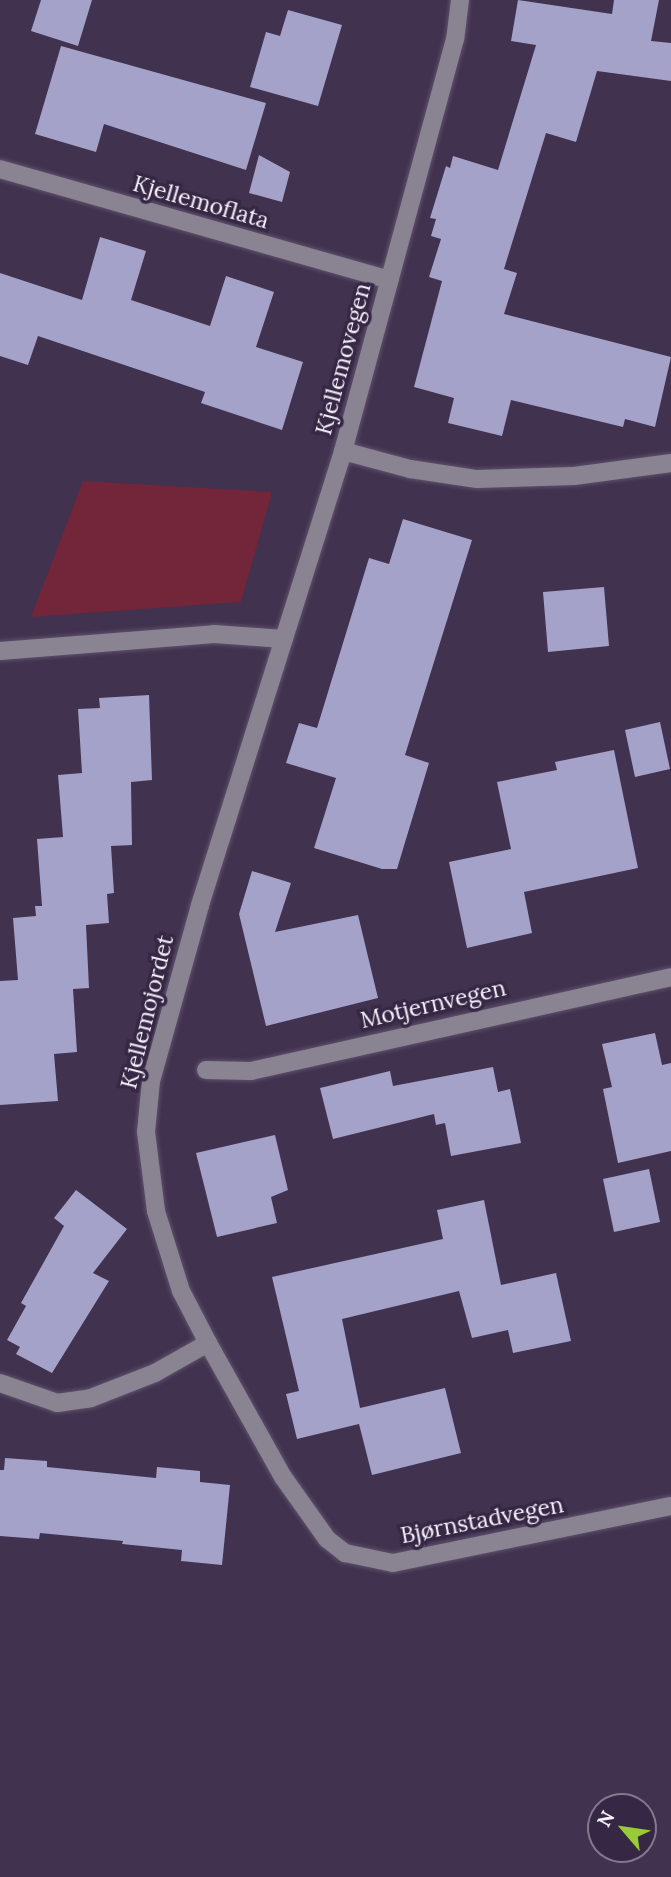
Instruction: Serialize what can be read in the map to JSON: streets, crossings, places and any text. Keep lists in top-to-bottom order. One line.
{"streets":{"street":["Kjellemoflata","Kjellemovegen","Motjernvegen","Kjellemojordet","Bjørnstadvegen"]},"crossings":[["Kjellemoflata","Kjellemovegen"],["Kjellemovegen","Kjellemojordet"],["Kjellemojordet","Bjørnstadvegen"]],"north":"top left"}
